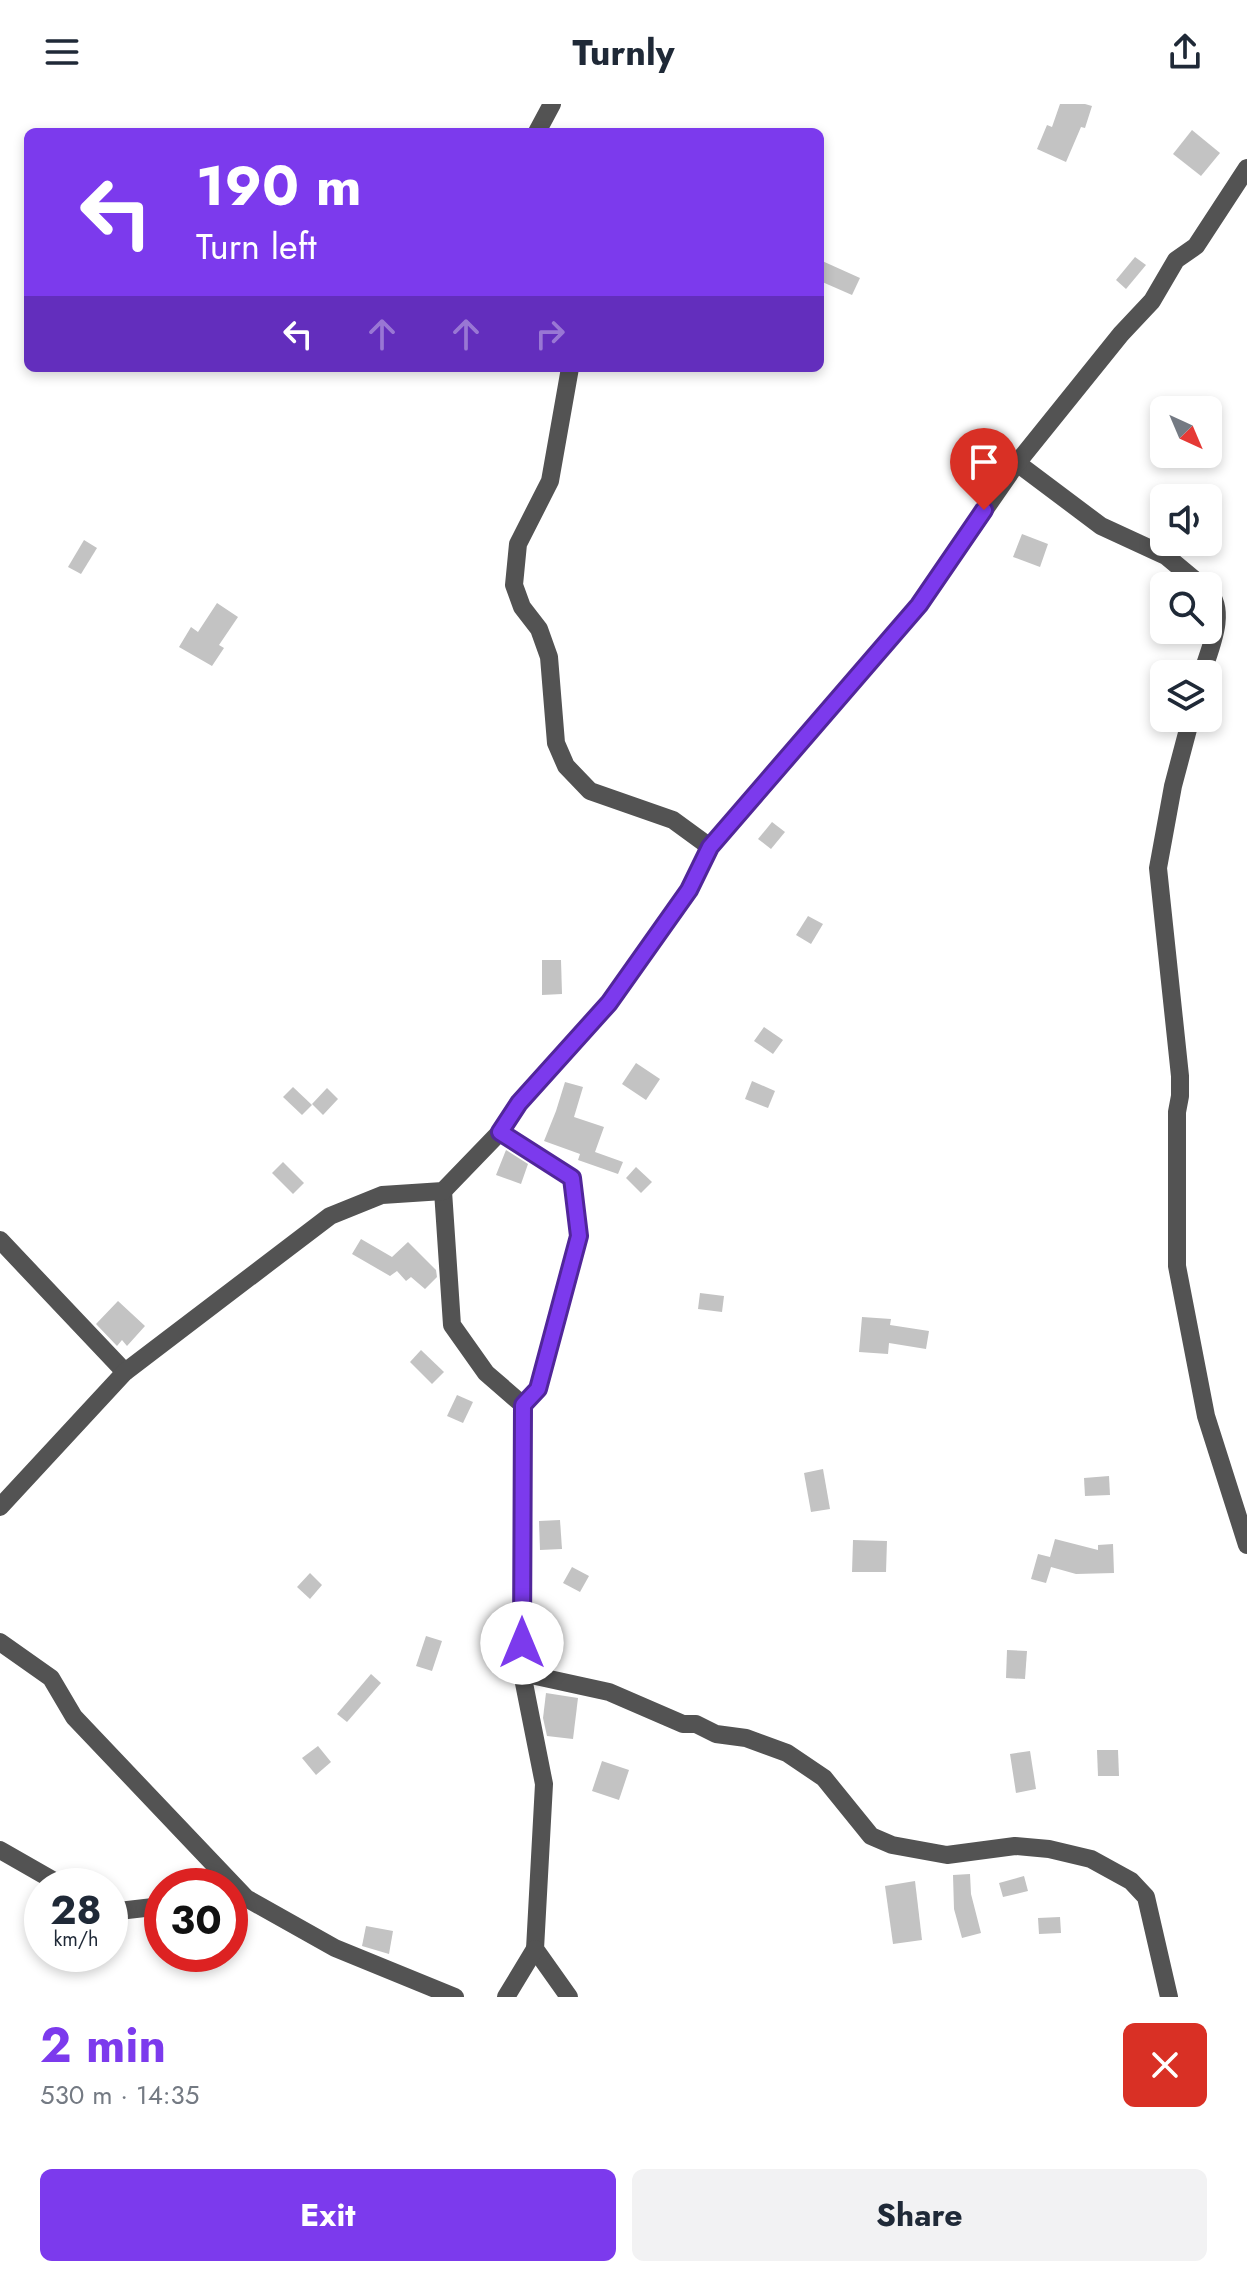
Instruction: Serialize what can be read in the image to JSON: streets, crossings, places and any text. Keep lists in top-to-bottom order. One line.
{"north":"bottom right","page":{"header":"Turnly","turn":["190 m","Turn left"],"speed":"28 km/h","limit":"30","heading":["2 min","530 m · 14:35"],"buttons":["Exit","Share"]}}
